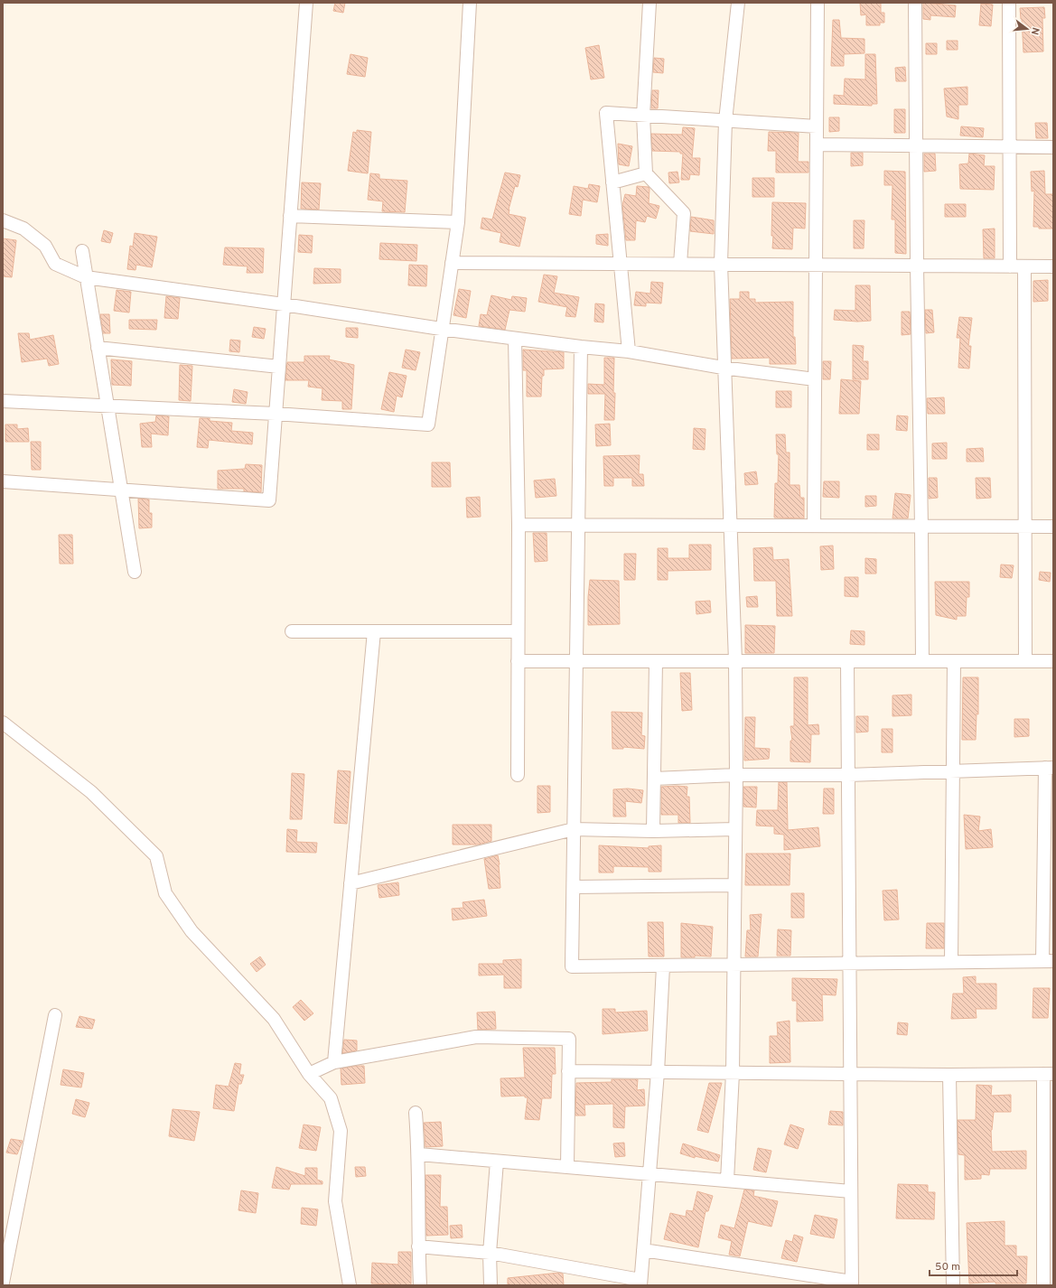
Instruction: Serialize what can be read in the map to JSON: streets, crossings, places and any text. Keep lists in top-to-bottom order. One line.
{"scale_bar":"50 m","north":"right"}
